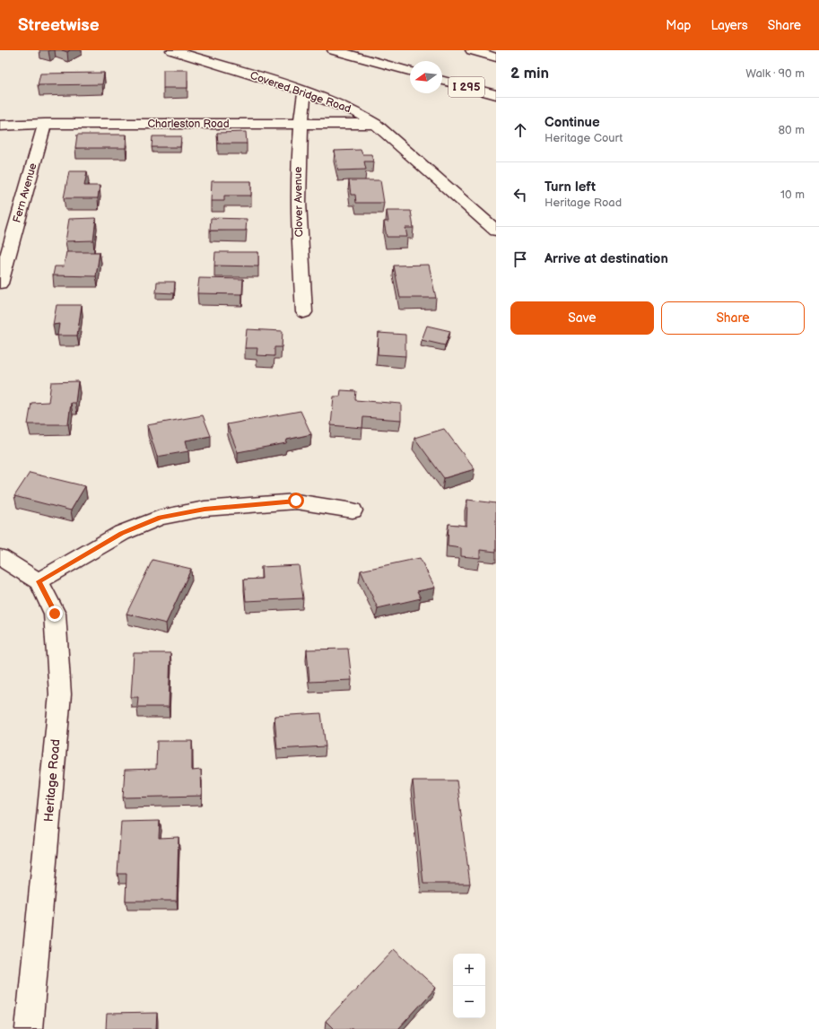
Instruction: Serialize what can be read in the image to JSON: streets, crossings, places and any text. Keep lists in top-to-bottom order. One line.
{"streets":{"main road":["I 295","Covered Bridge Road","Charleston Road","Fern Avenue","Clover Avenue","Heritage Road"]},"crossings":[["Covered Bridge Road","Charleston Road"],["Covered Bridge Road","Clover Avenue"],["Charleston Road","Fern Avenue"],["Charleston Road","Clover Avenue"]],"north":"left","page":{"header":"Streetwise","nav":["Map","Layers","Share"],"heading":["2 min","Walk · 90 m"],"list":[["Continue","Heritage Court","80 m"],["Turn left","Heritage Road","10 m"],"Arrive at destination"],"buttons":["Save","Share"],"map_buttons":["+","−"]}}
